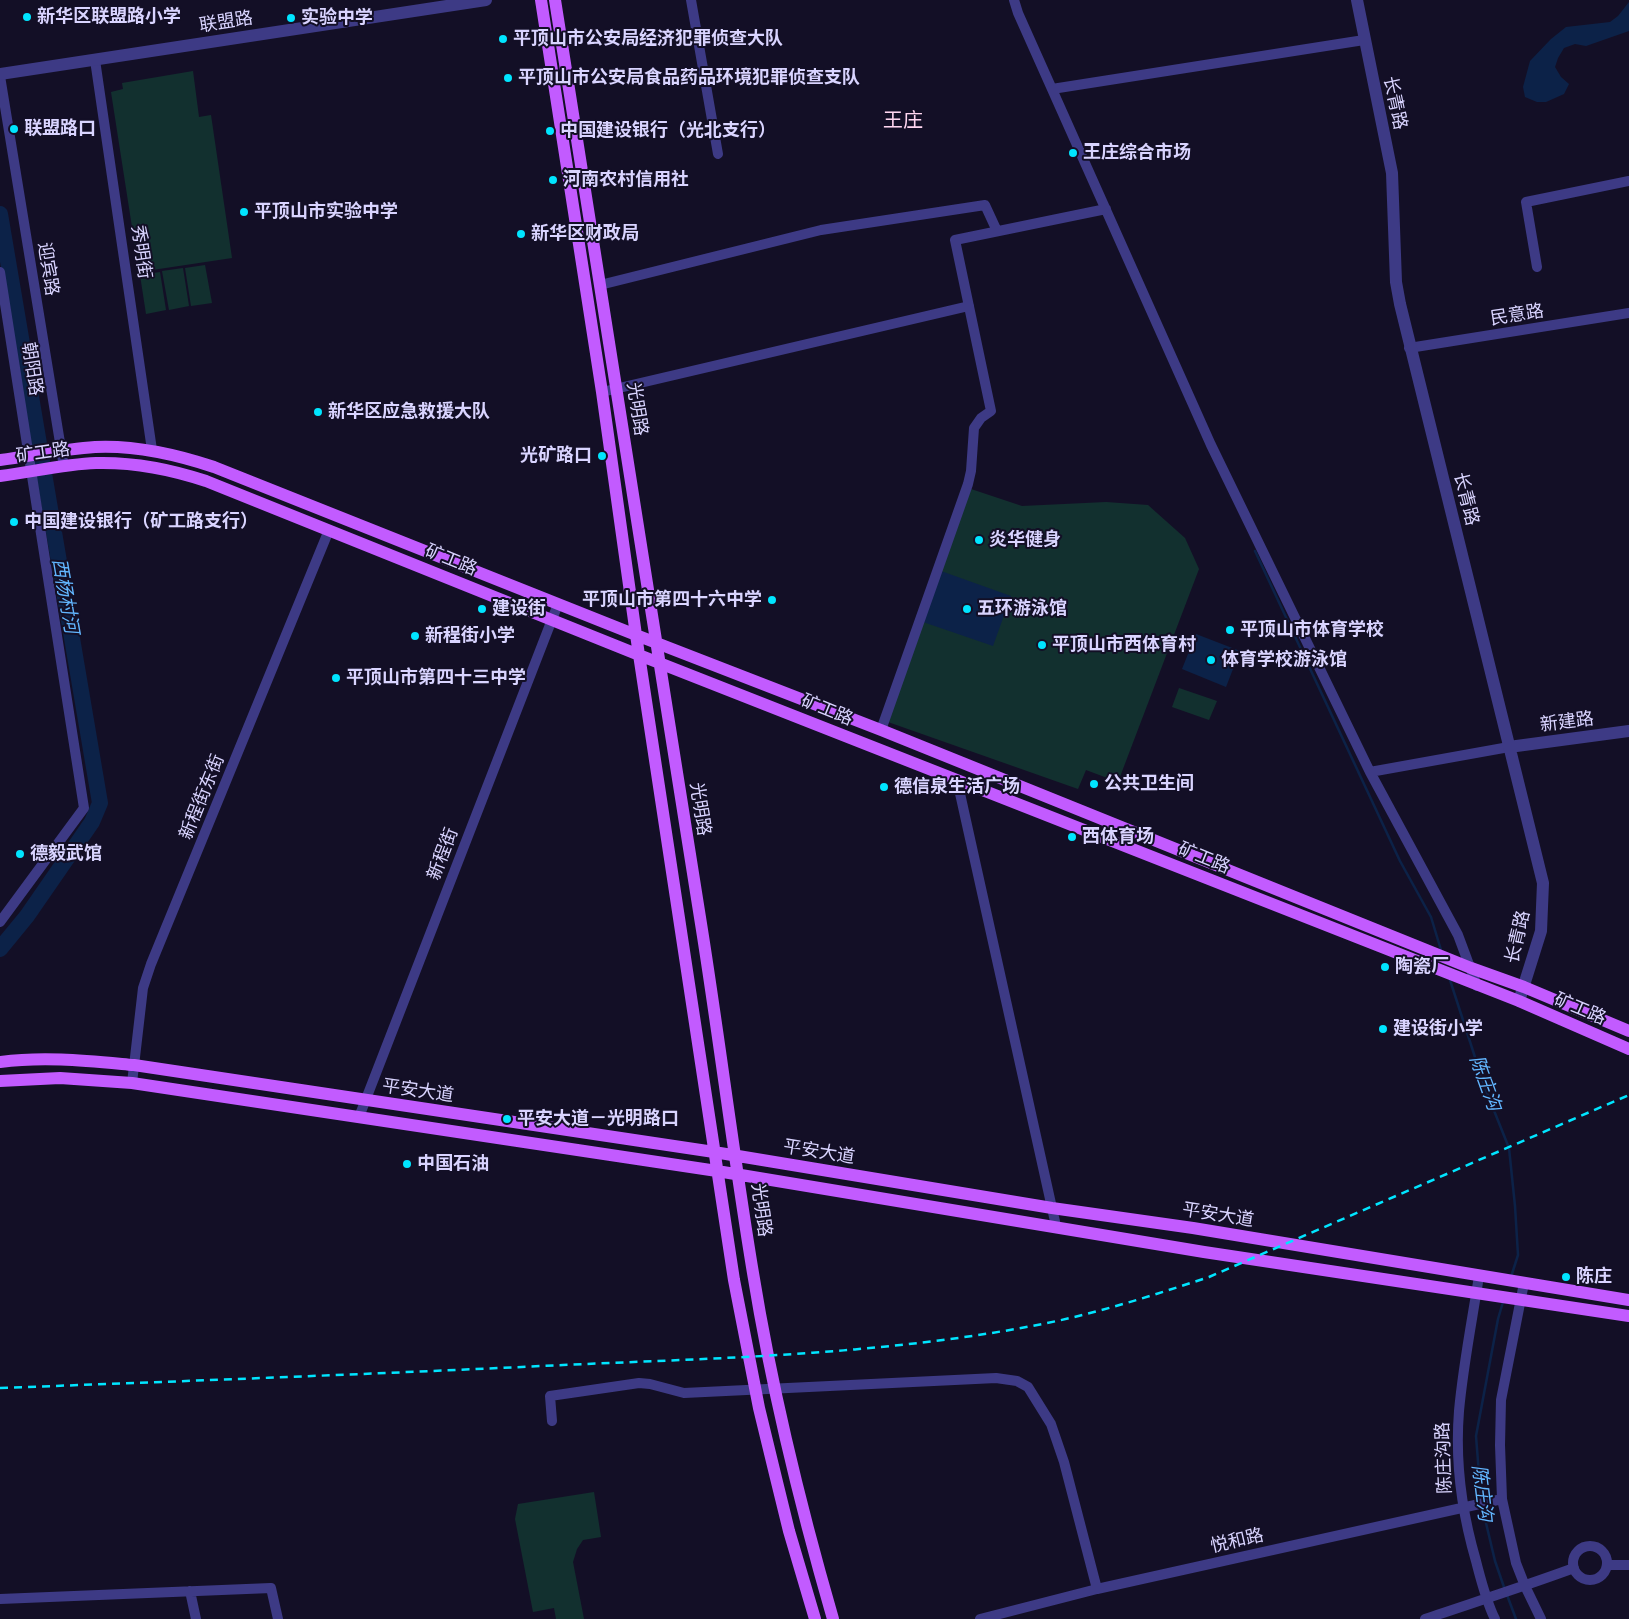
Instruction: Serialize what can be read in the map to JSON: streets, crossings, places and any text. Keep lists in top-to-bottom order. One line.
{"streets":{"main road":["光明路","矿工路","平安大道"],"street":["联盟路","长青路","秀明街","迎宾路","民意路","朝阳路","新建路","新程街东街","新程街","陈庄沟路","悦和路"]},"crossings":[["联盟路","秀明街"],["联盟路","迎宾路"],["长青路","民意路"],["长青路","矿工路"],["长青路","新建路"],["秀明街","矿工路"],["迎宾路","矿工路"],["朝阳路","矿工路"],["光明路","矿工路"],["光明路","平安大道"],["矿工路","新程街东街"],["矿工路","新程街"],["新程街东街","平安大道"],["新程街","平安大道"],["平安大道","陈庄沟路"],["陈庄沟路","悦和路"]],"districts":["王庄"],"water":["西杨村河","陈庄沟"],"places":["新华区联盟路小学","实验中学","平顶山市公安局经济犯罪侦查大队","平顶山市公安局食品药品环境犯罪侦查支队","联盟路口","中国建设银行（光北支行）","王庄综合市场","河南农村信用社","平顶山市实验中学","新华区财政局","新华区应急救援大队","光矿路口","中国建设银行（矿工路支行）","炎华健身","平顶山市第四十六中学","建设街","五环游泳馆","平顶山市体育学校","新程街小学","平顶山市西体育村","体育学校游泳馆","平顶山市第四十三中学","公共卫生间","德信泉生活广场","西体育场","德毅武馆","陶瓷厂","建设街小学","平安大道－光明路口","中国石油","陈庄"]}
